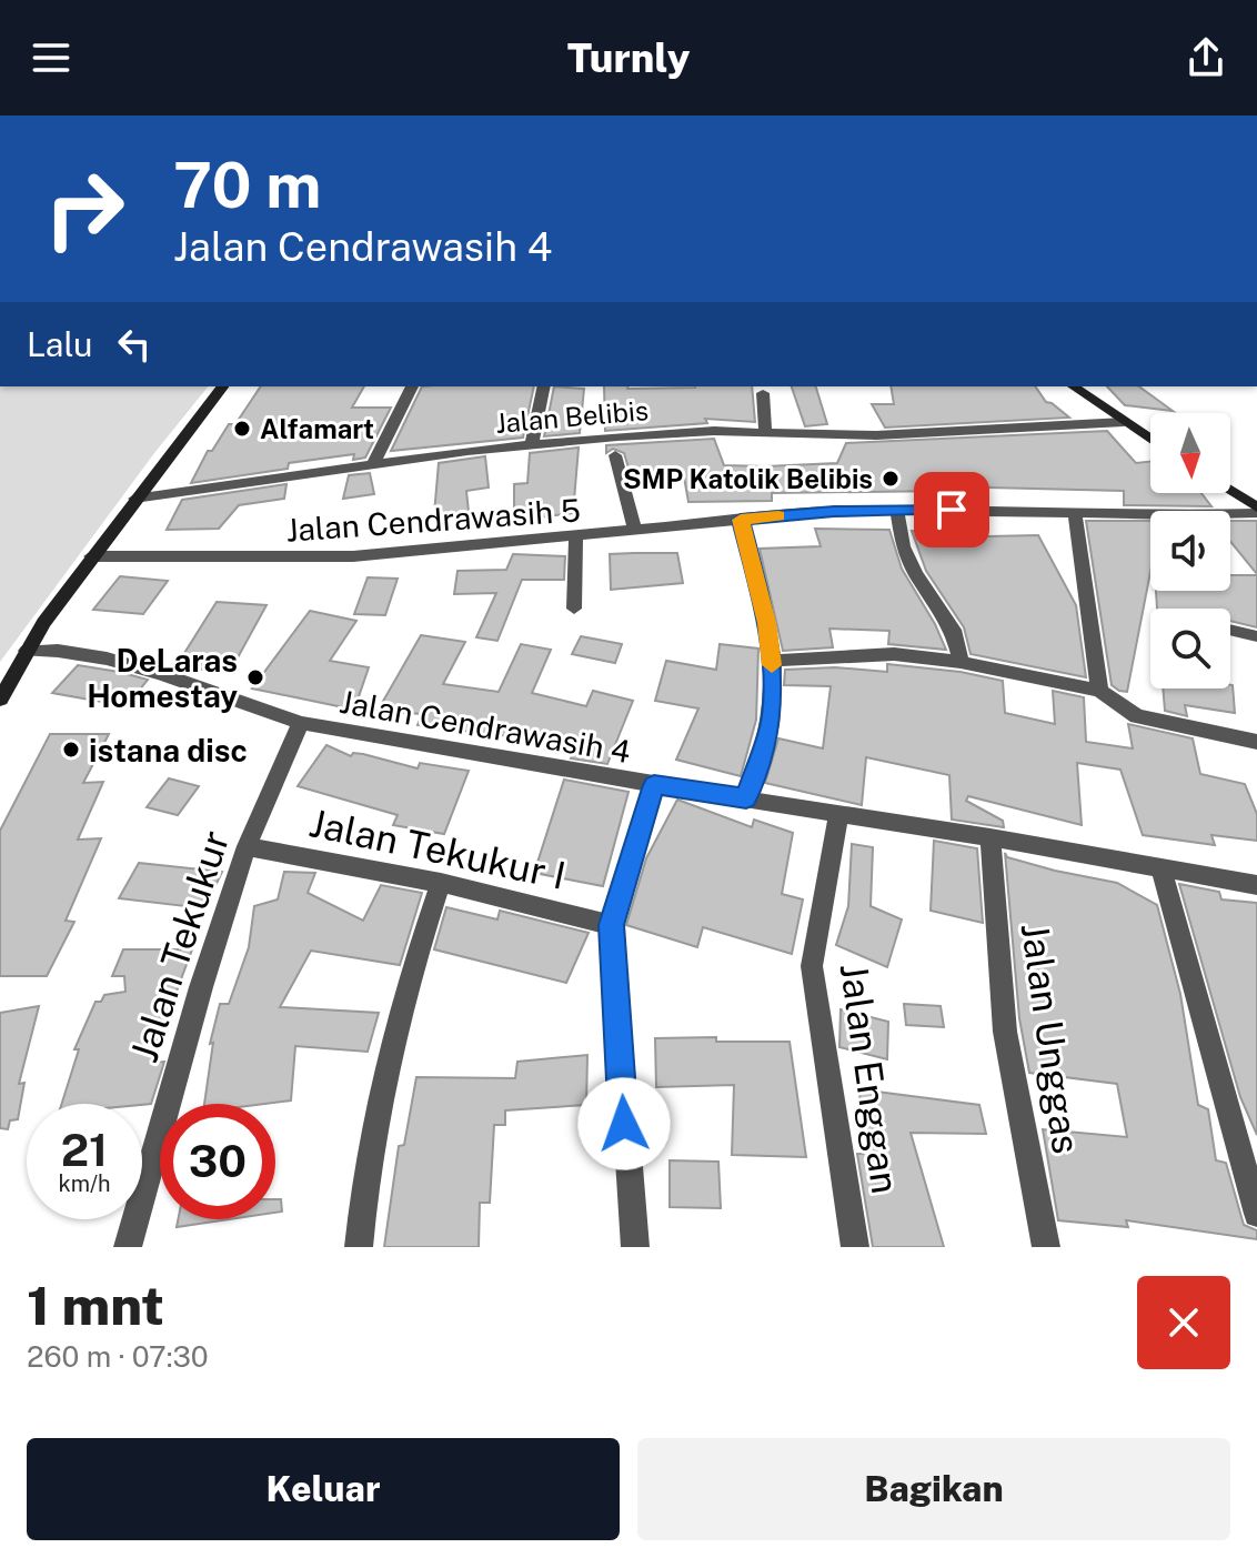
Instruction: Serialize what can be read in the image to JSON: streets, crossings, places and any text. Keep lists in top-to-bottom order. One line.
{"streets":{"street":["Jalan Belibis","Jalan Cendrawasih 5","Jalan Cendrawasih 4","Jalan Tekukur I","Jalan Tekukur","Jalan Unggas","Jalan Enggan"]},"crossings":[["Jalan Cendrawasih 4","Jalan Tekukur"],["Jalan Cendrawasih 4","Jalan Unggas"],["Jalan Cendrawasih 4","Jalan Enggan"],["Jalan Tekukur I","Jalan Tekukur"]],"places":["Alfamart","SMP Katolik Belibis","DeLaras Homestay","istana disc"],"north":"bottom","page":{"header":"Turnly","turn":["70 m","Jalan Cendrawasih 4"],"then":"Lalu","speed":"21 km/h","limit":"30","heading":["1 mnt","260 m · 07:30"],"buttons":["Keluar","Bagikan"]}}
